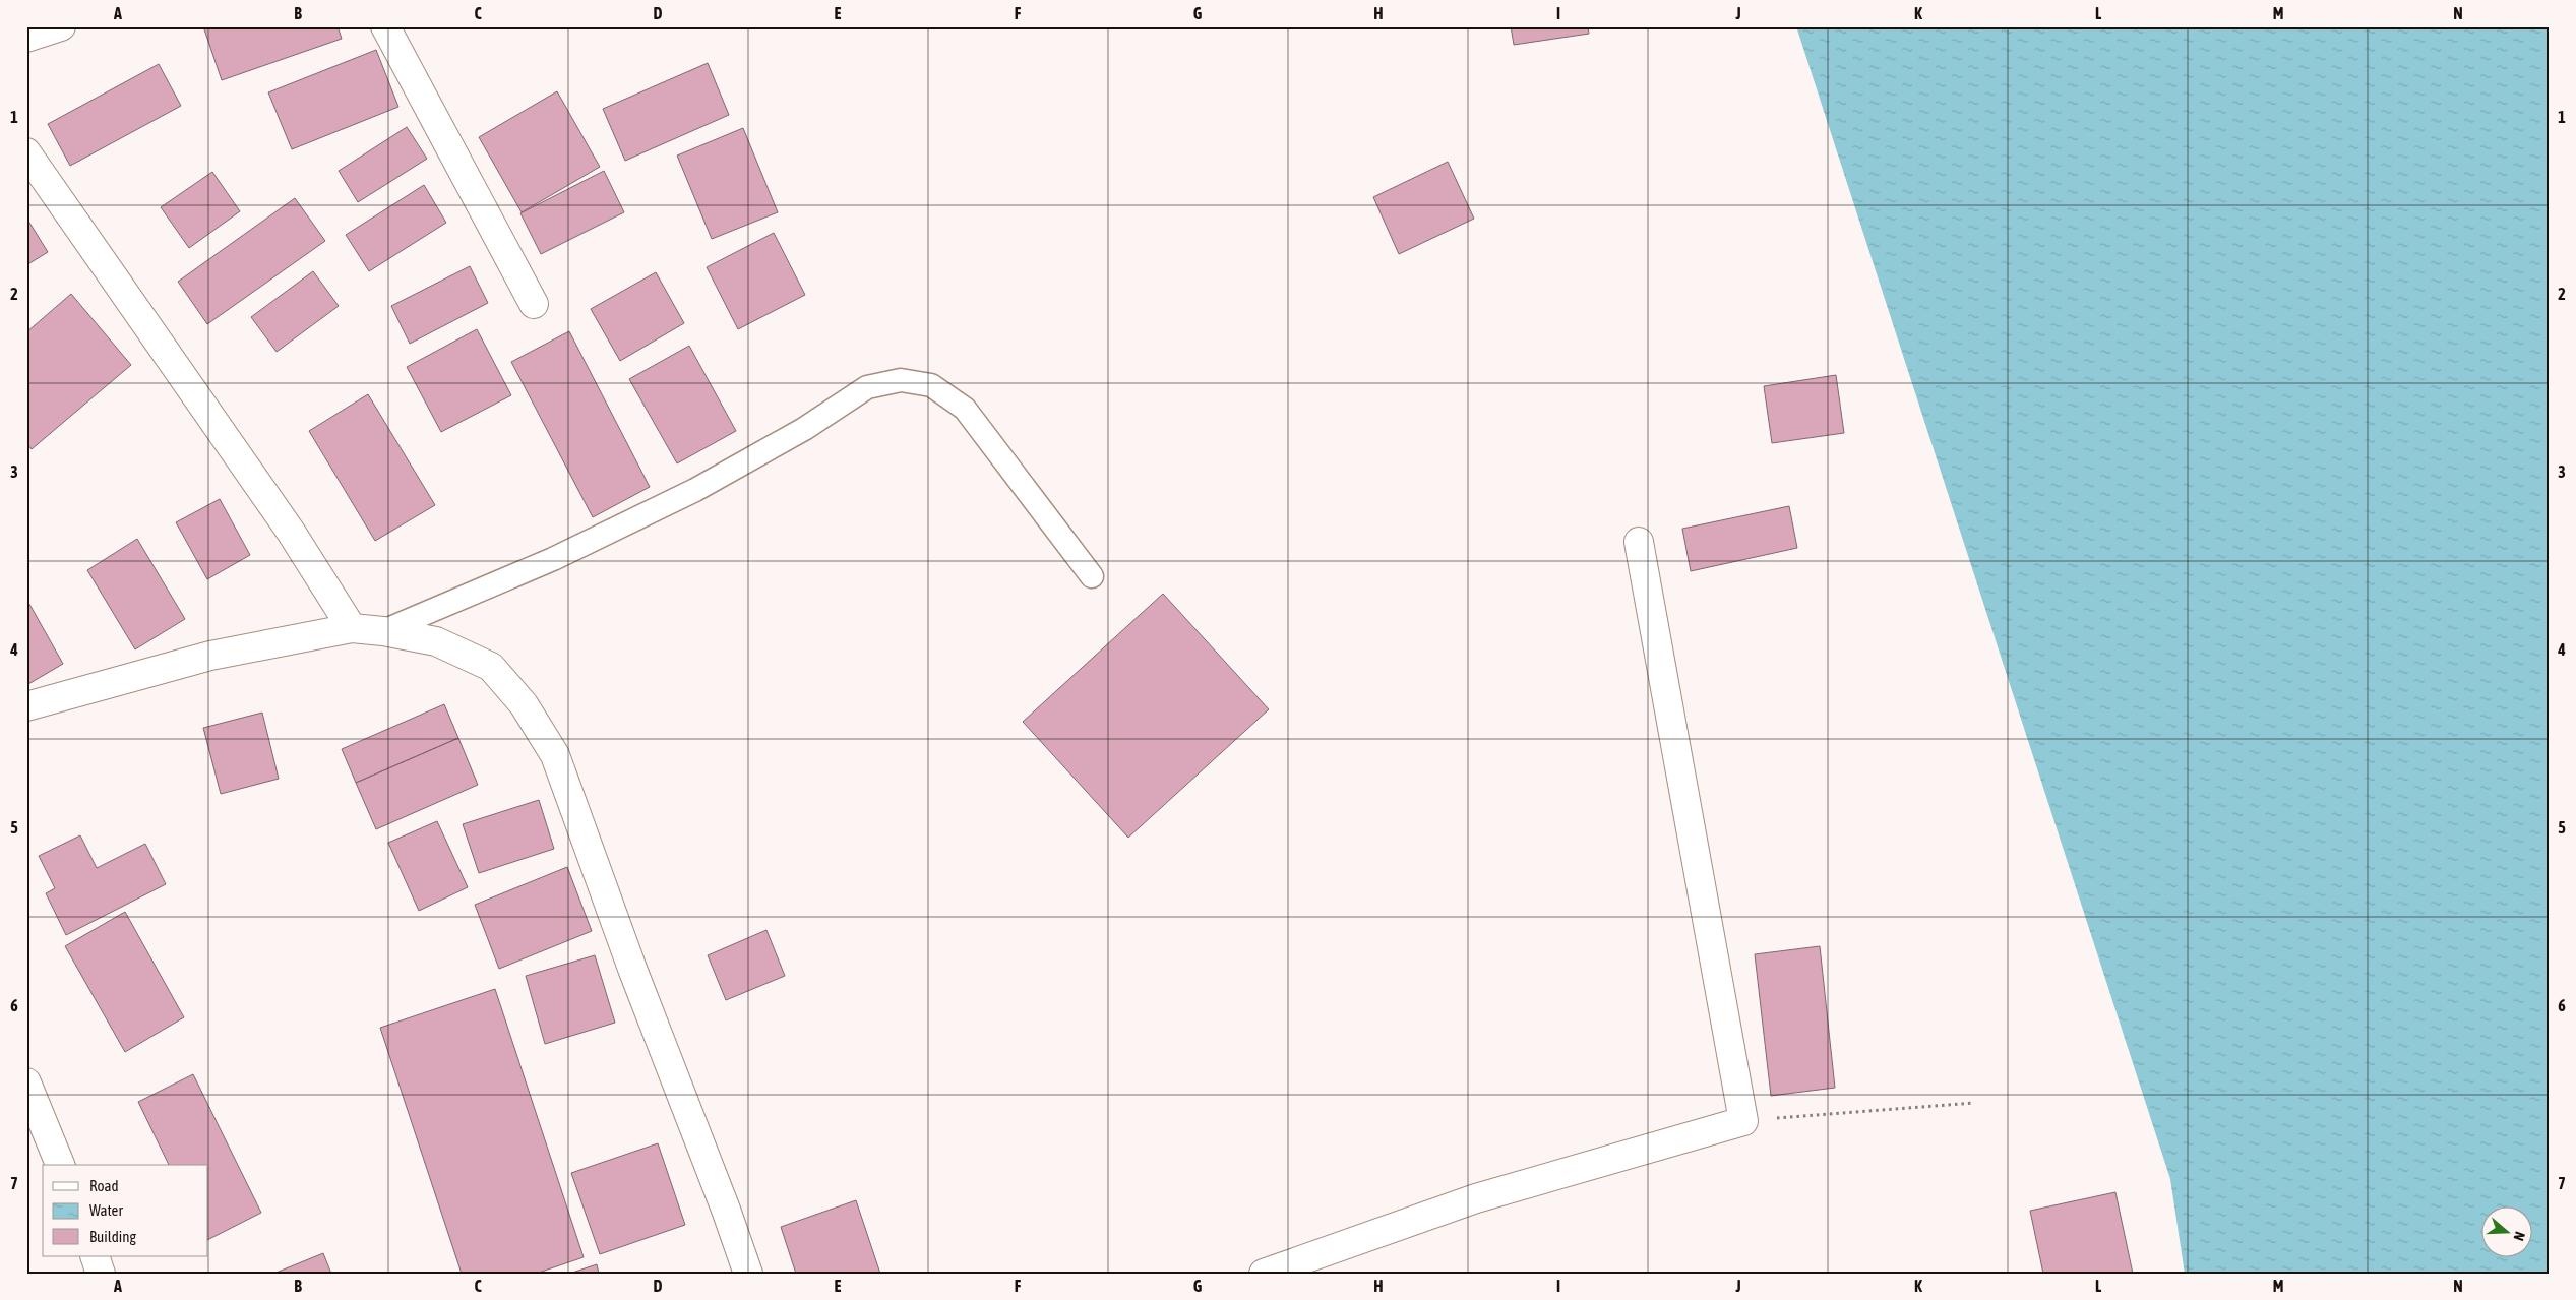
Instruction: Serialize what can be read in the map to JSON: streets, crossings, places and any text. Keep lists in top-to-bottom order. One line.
{"legend":["Road","Water","Building"],"north":"right","grid":{"columns":["A","B","C","D","E","F","G","H","I","J","K","L","M","N"],"rows":["1","2","3","4","5","6","7"]}}
